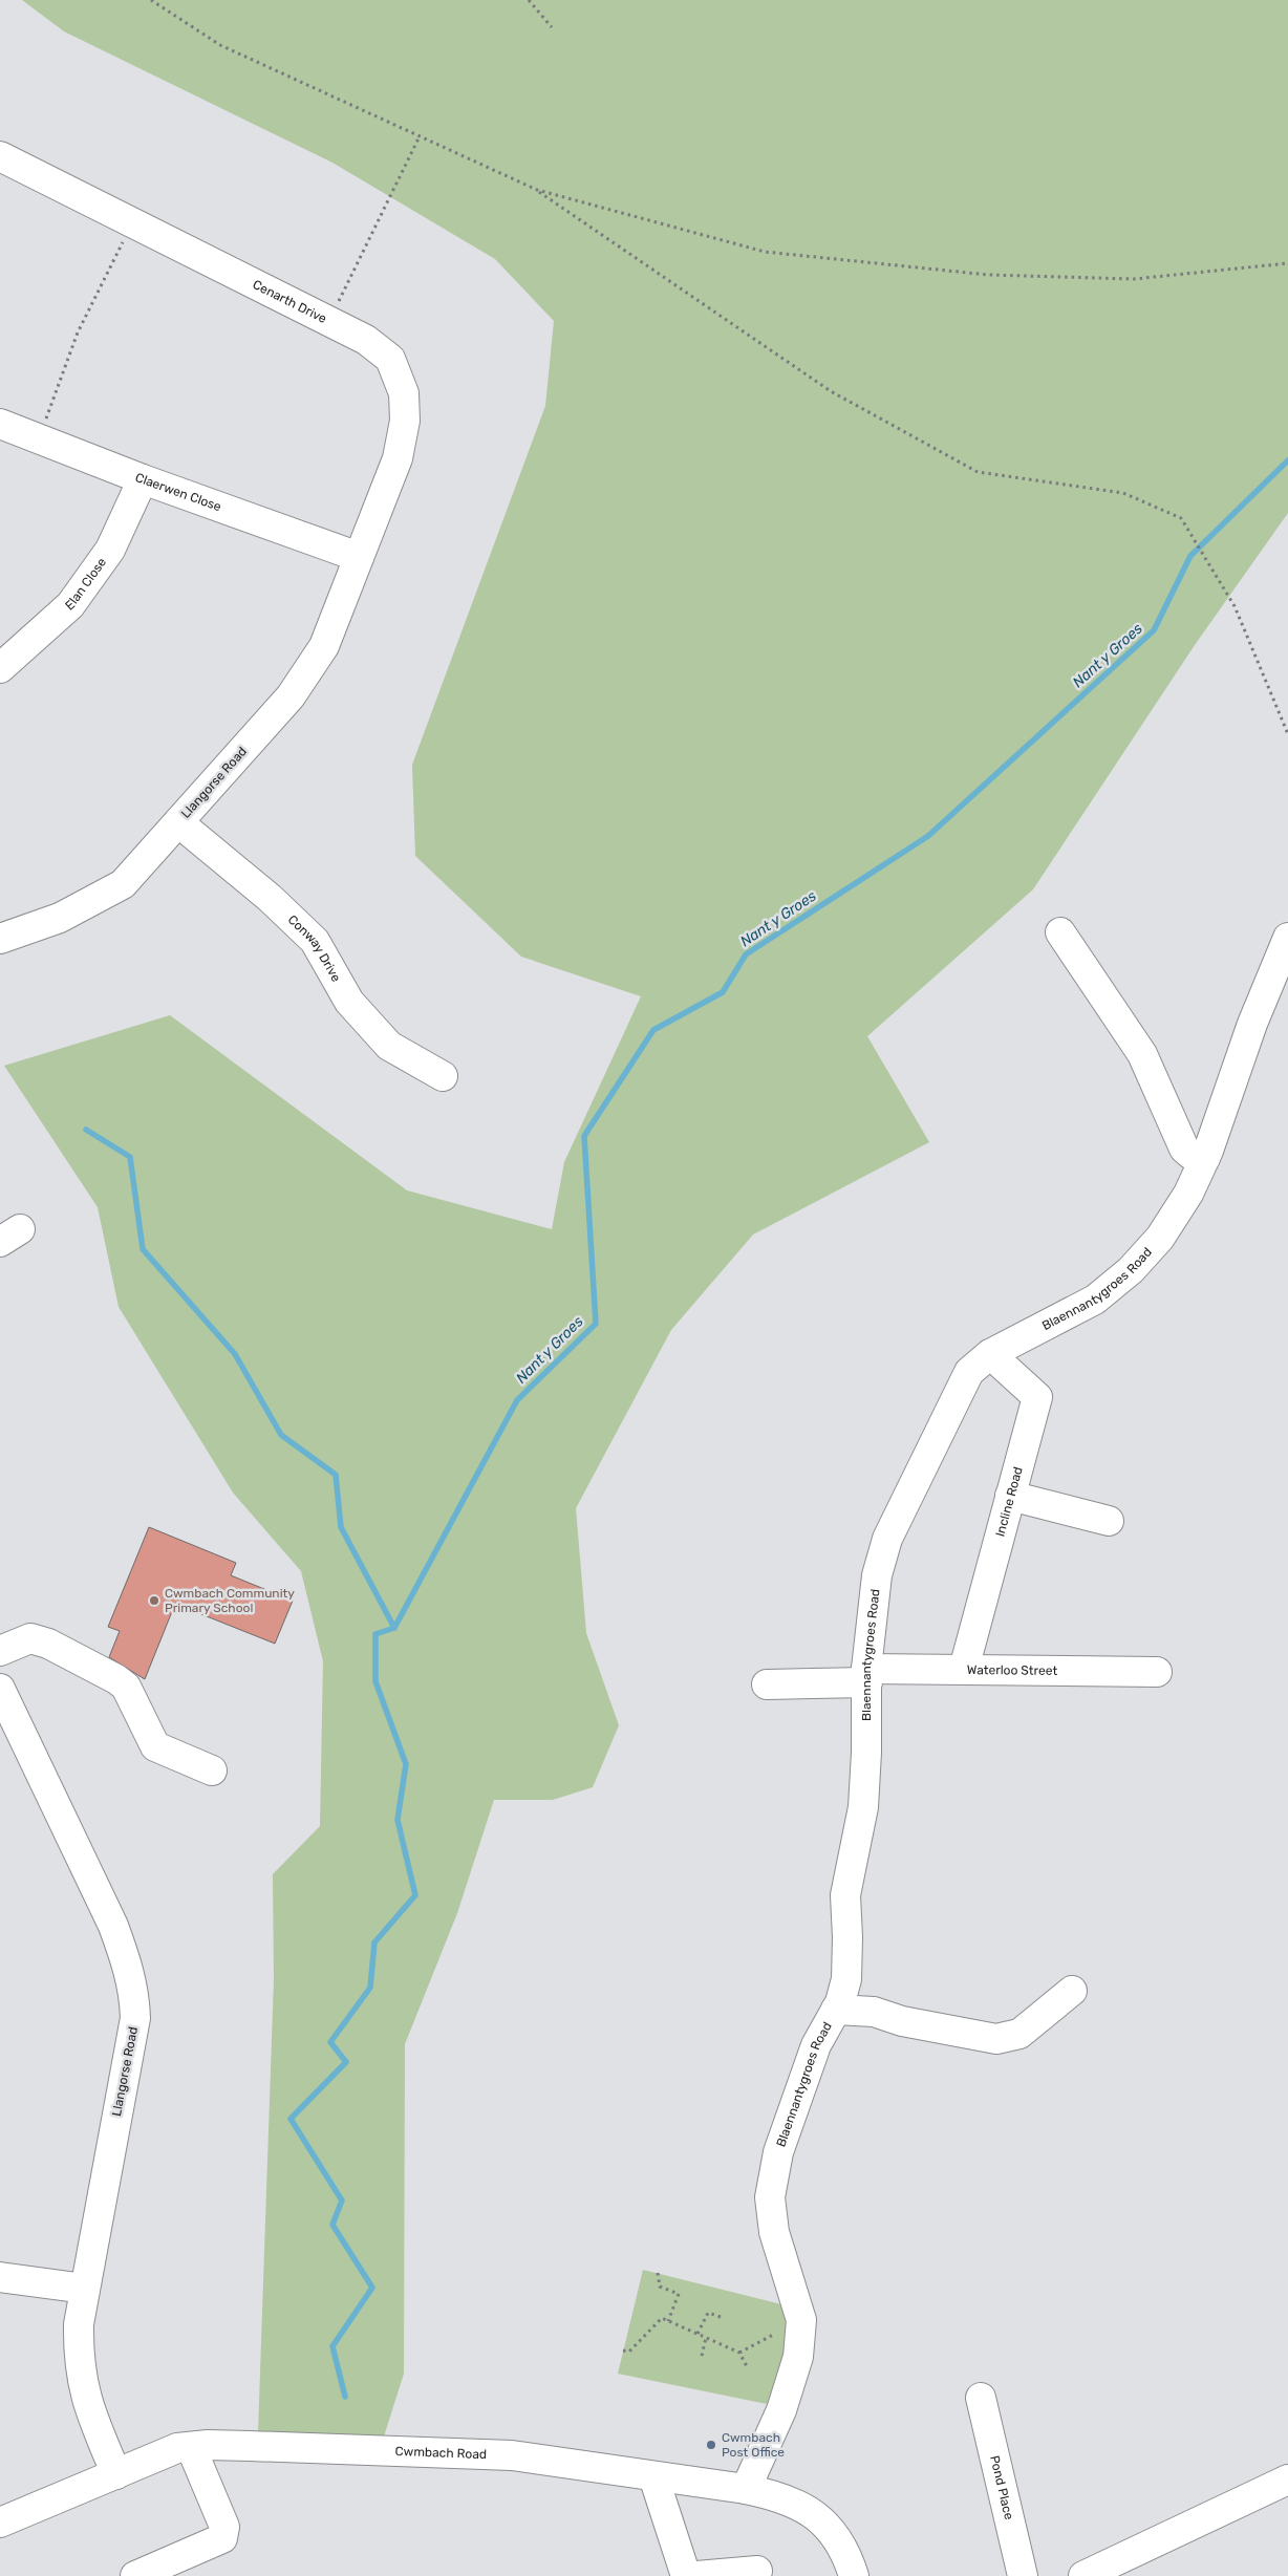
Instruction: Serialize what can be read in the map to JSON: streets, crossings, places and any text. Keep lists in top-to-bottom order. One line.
{"streets":{"street":["Cenarth Drive","Claerwen Close","Elan Close","Llangorse Road","Conway Drive","Blaennantygroes Road","Incline Road","Waterloo Street","Cwmbach Road","Pond Place"]},"crossings":[["Cenarth Drive","Claerwen Close"],["Cenarth Drive","Llangorse Road"],["Claerwen Close","Elan Close"],["Claerwen Close","Llangorse Road"],["Llangorse Road","Conway Drive"],["Llangorse Road","Cwmbach Road"],["Blaennantygroes Road","Incline Road"],["Blaennantygroes Road","Waterloo Street"],["Blaennantygroes Road","Cwmbach Road"],["Incline Road","Waterloo Street"]],"water":["Nant y Groes"],"places":["Cwmbach Community Primary School","Cwmbach Post Office"]}
